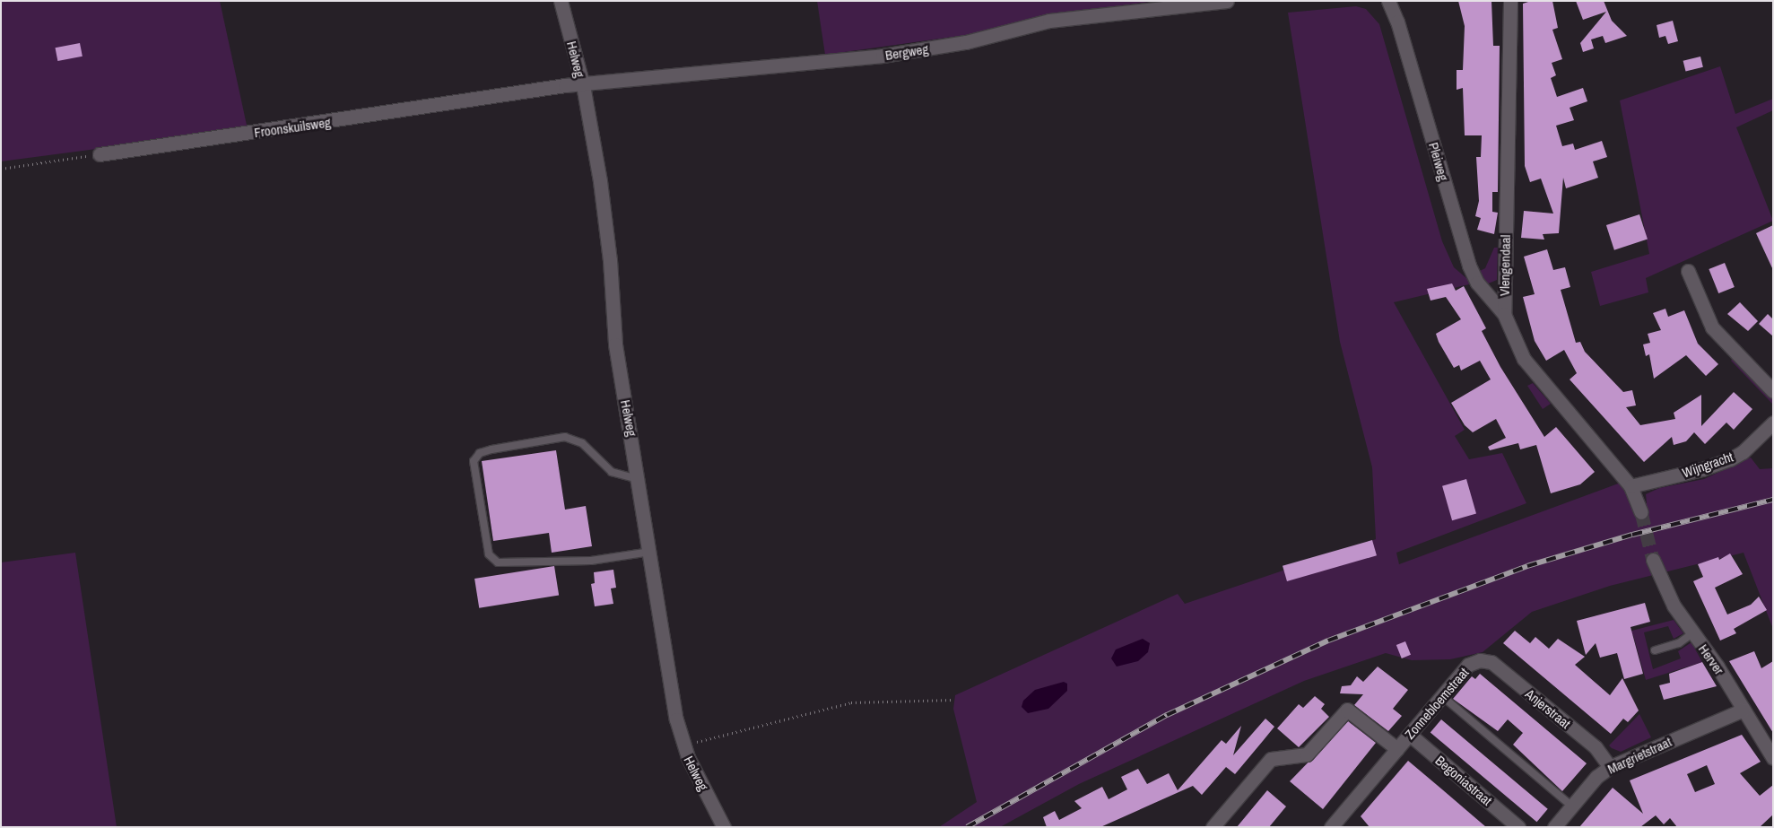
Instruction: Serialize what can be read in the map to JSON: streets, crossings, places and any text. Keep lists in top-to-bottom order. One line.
{"streets":{"street":["Bergweg","Helweg","Froonskuilsweg","Pleiweg","Vlengendaal","Wijngracht","Herver","Zonnebloemstraat","Anjerstraat","Margrietstraat","Begoniastraat"]},"crossings":[["Bergweg","Helweg"],["Bergweg","Froonskuilsweg"],["Helweg","Froonskuilsweg"],["Pleiweg","Vlengendaal"],["Vlengendaal","Wijngracht"],["Herver","Margrietstraat"],["Zonnebloemstraat","Anjerstraat"],["Zonnebloemstraat","Begoniastraat"],["Anjerstraat","Margrietstraat"]]}
